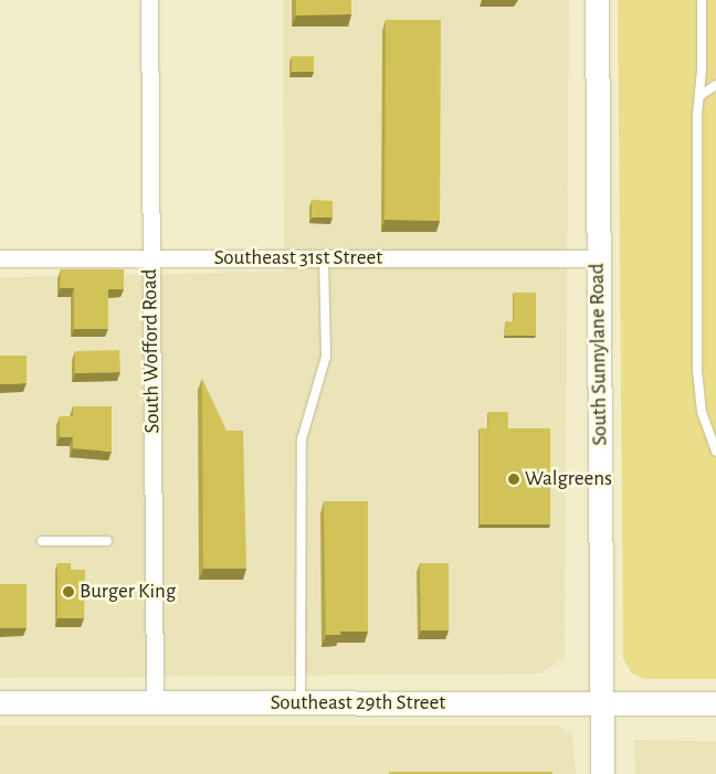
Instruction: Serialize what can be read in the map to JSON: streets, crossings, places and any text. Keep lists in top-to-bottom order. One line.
{"streets":{"main road":["South Sunnylane Road","Southeast 29th Street"],"street":["Southeast 31st Street","South Wofford Road"]},"crossings":[["Southeast 31st Street","South Wofford Road"],["Southeast 31st Street","South Sunnylane Road"],["South Wofford Road","Southeast 29th Street"],["South Sunnylane Road","Southeast 29th Street"]],"places":["Walgreens","Burger King"]}
